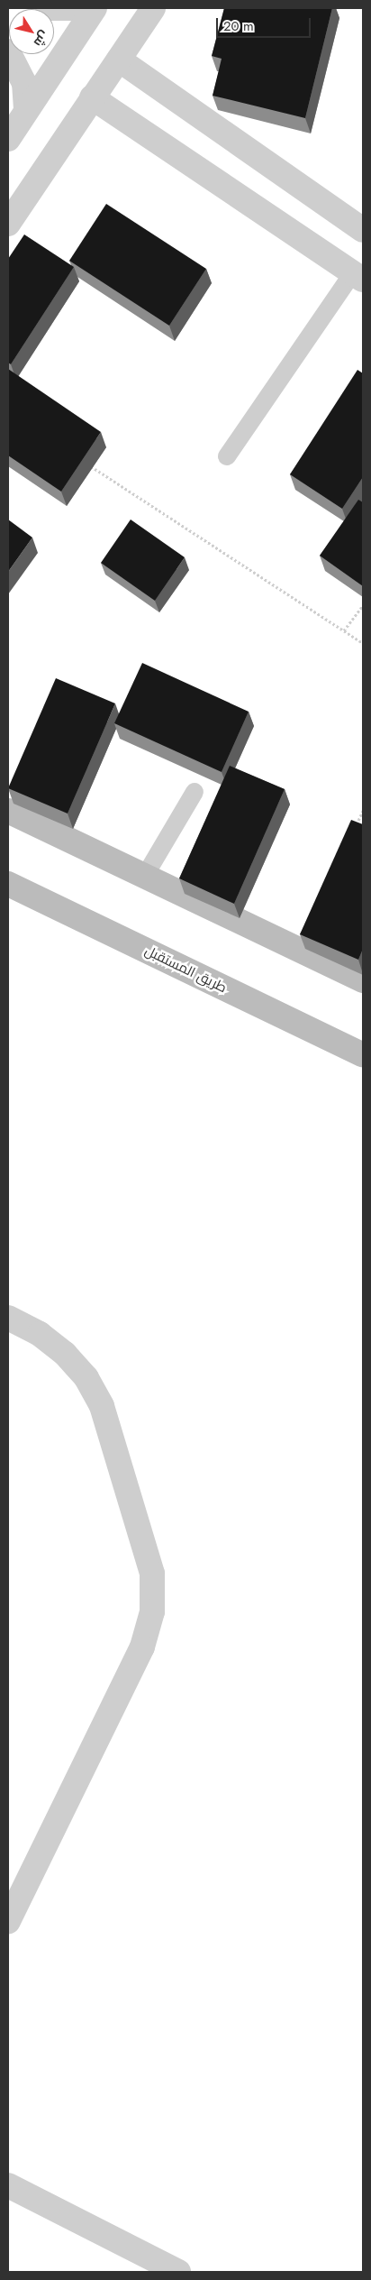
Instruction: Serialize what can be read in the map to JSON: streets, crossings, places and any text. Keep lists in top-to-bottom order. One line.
{"streets":{"street":["طريق المستقبل"]},"scale_bar":"20 m","north":"bottom right"}
